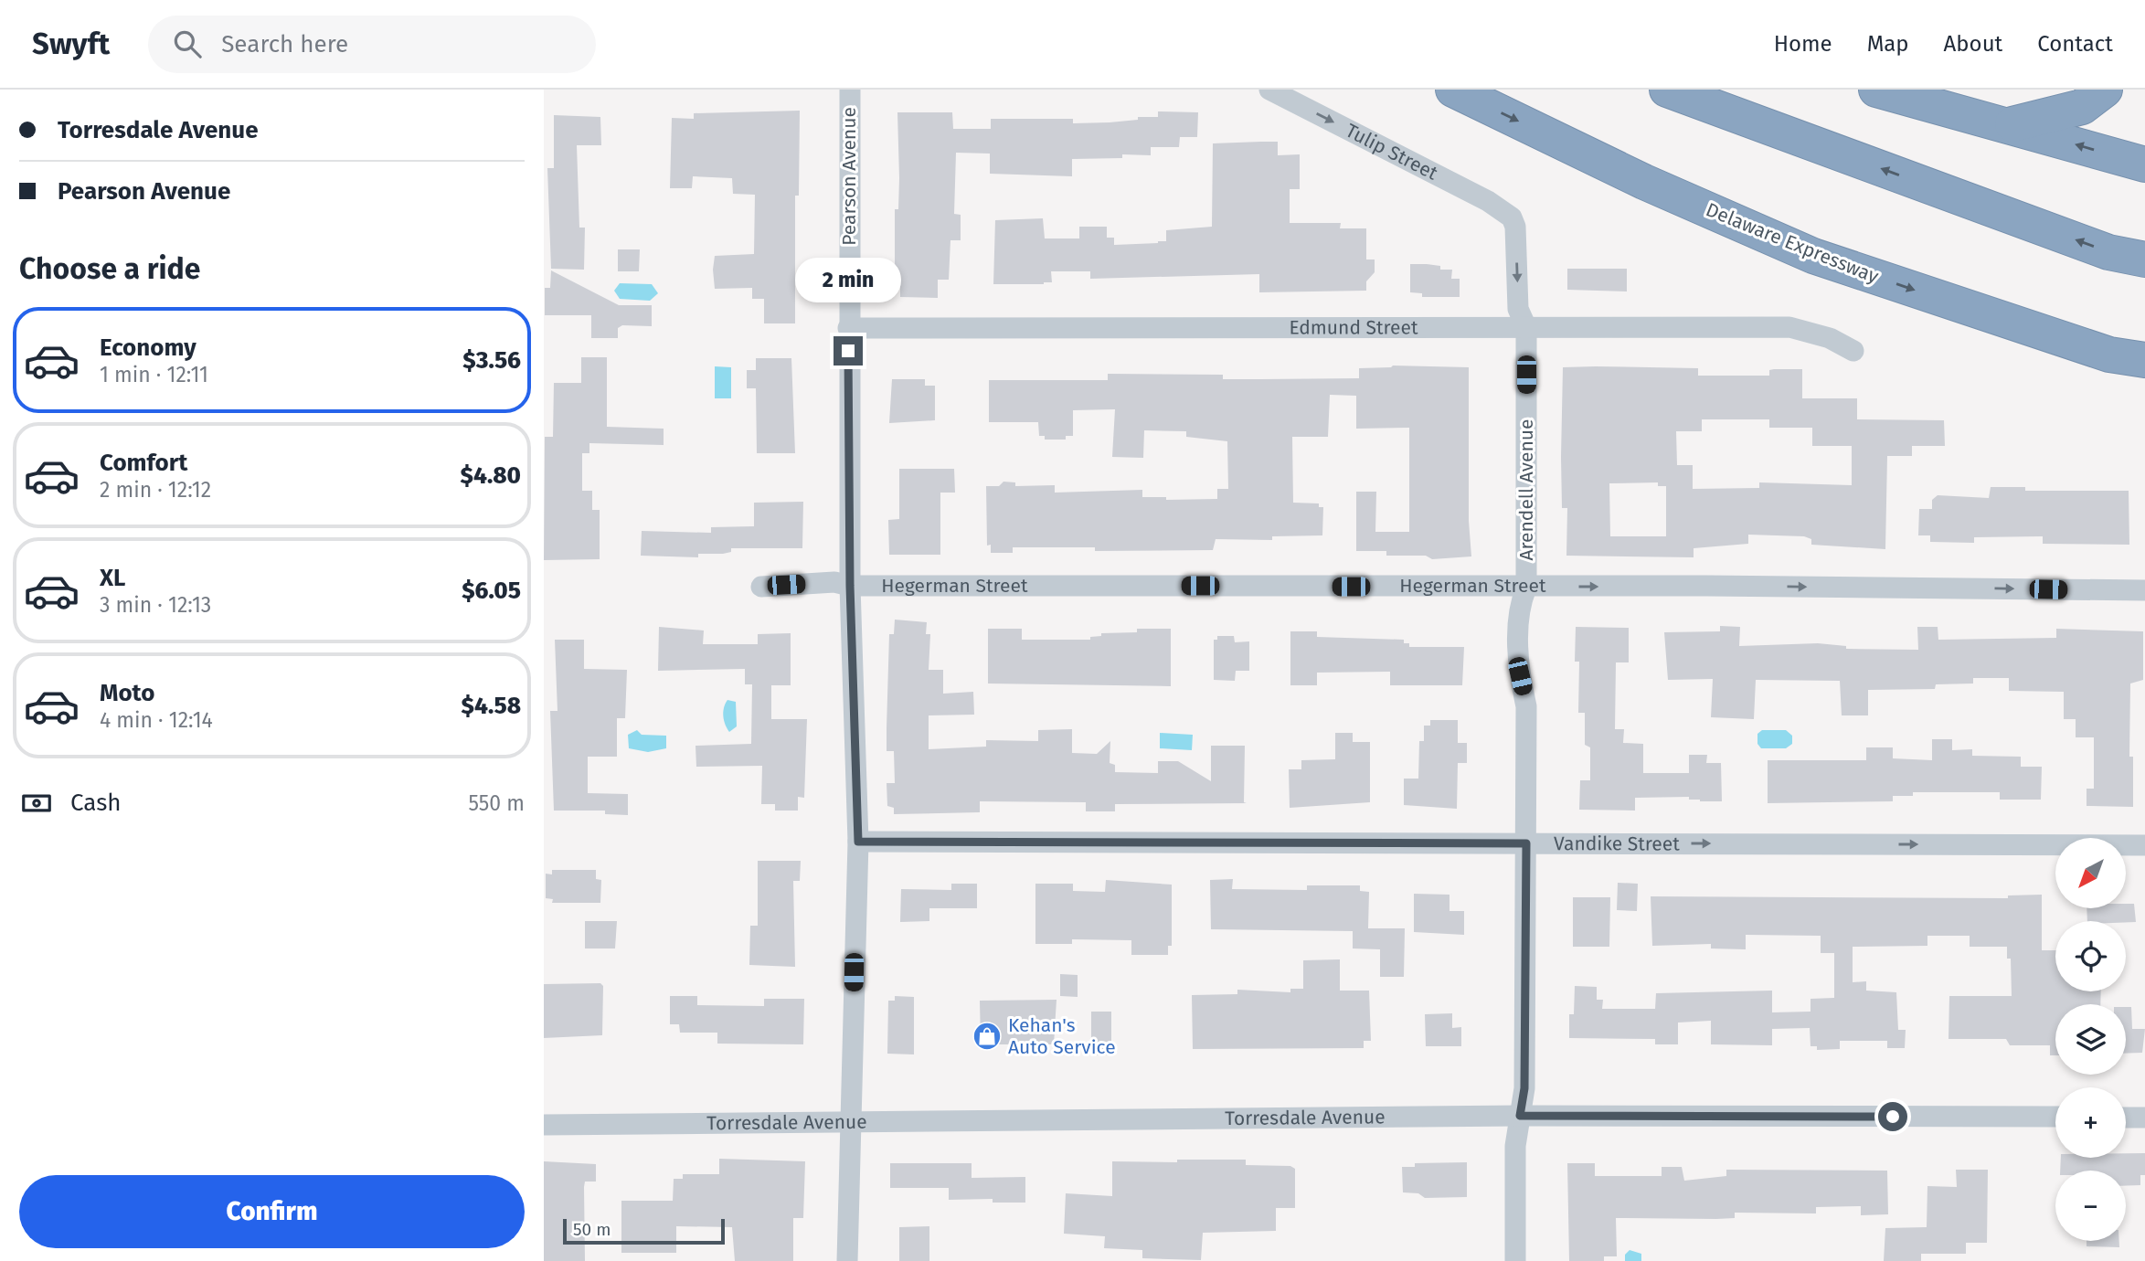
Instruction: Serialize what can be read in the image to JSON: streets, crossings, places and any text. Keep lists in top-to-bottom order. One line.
{"streets":{"highway":["Delaware Expressway"],"street":["Tulip Street","Pearson Avenue","Edmund Street","Arendell Avenue","Hegerman Street","Vandike Street","Torresdale Avenue"]},"crossings":[["Tulip Street","Arendell Avenue"],["Pearson Avenue","Edmund Street"],["Pearson Avenue","Hegerman Street"],["Pearson Avenue","Vandike Street"],["Pearson Avenue","Torresdale Avenue"],["Edmund Street","Arendell Avenue"],["Arendell Avenue","Hegerman Street"],["Arendell Avenue","Vandike Street"],["Arendell Avenue","Torresdale Avenue"]],"one_way":["Tulip Street","Hegerman Street","Vandike Street"],"places":{"shop":["Kehan's Auto Service"]},"scale_bar":"50 m","north":"bottom left","page":{"header":"Swyft","search":"Search here","nav":["Home","Map","About","Contact"],"banner":["Torresdale Avenue","Pearson Avenue"],"heading":"Choose a ride","bubble":"2 min","list":[{"name":"Economy","note":"1 min · 12:11","value":"$3.56"},{"name":"Comfort","note":"2 min · 12:12","value":"$4.80"},{"name":"XL","note":"3 min · 12:13","value":"$6.05"},{"name":"Moto","note":"4 min · 12:14","value":"$4.58"}],"pay":["Cash","550 m"],"map_buttons":["+","−"],"buttons":"Confirm","scale":"50 m"}}
